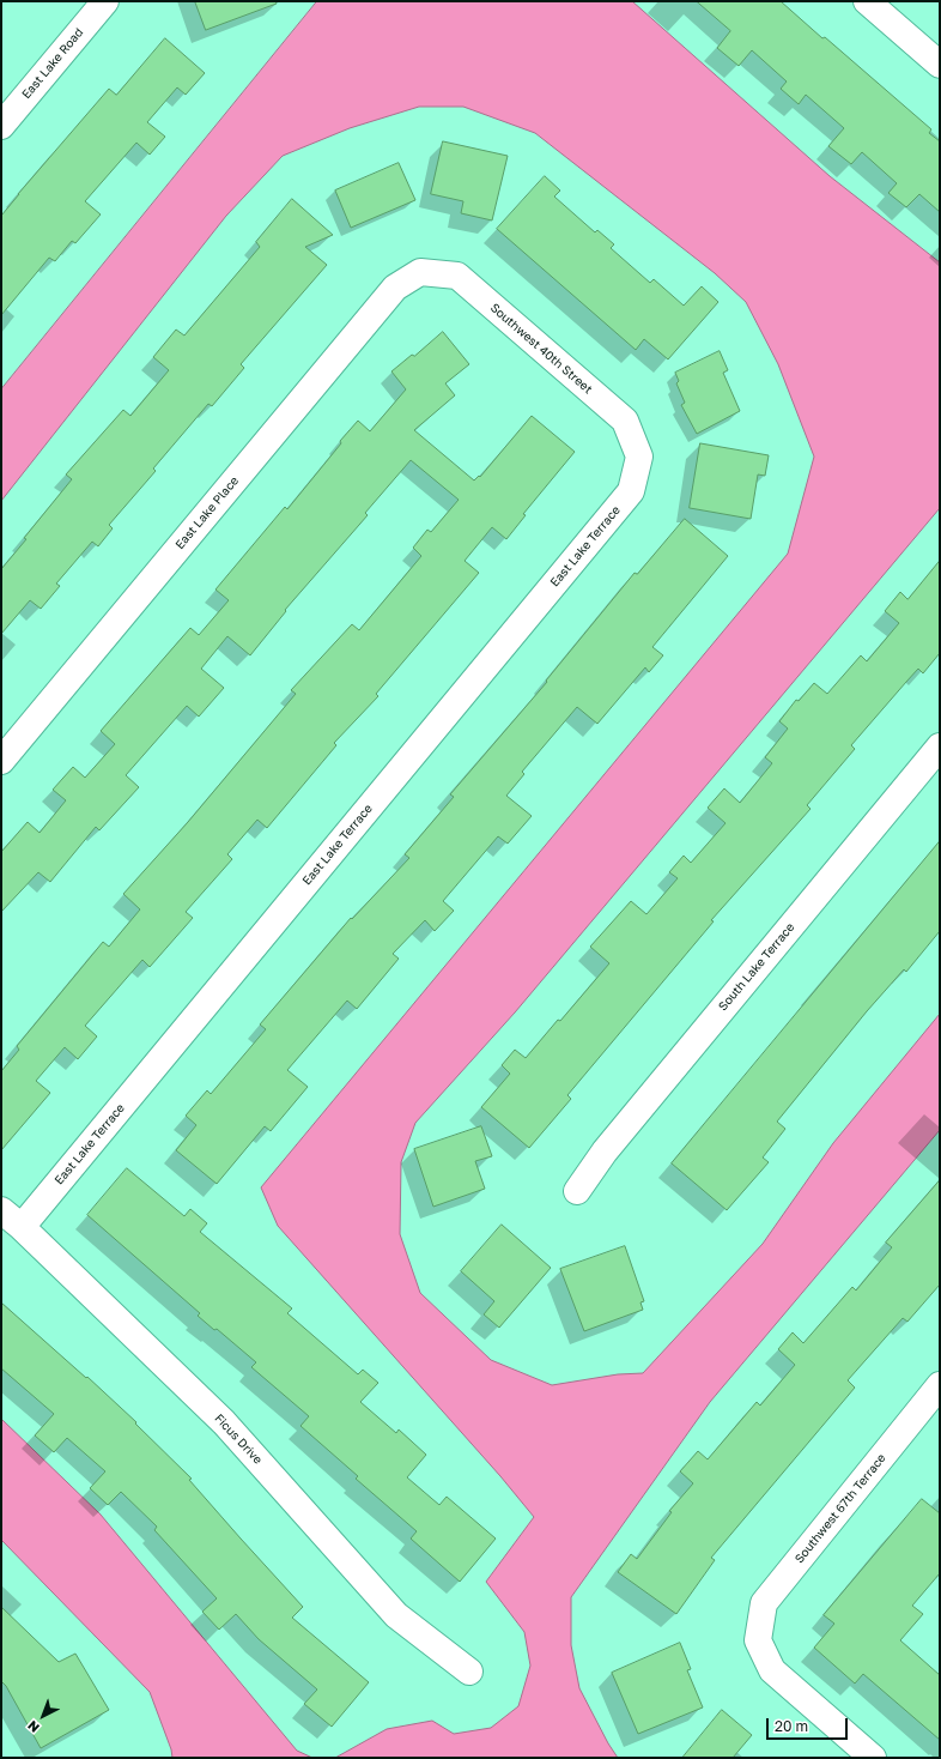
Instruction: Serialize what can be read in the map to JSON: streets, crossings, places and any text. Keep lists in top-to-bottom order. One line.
{"streets":{"street":["East Lake Road","Southwest 40th Street","East Lake Place","East Lake Terrace","South Lake Terrace","Ficus Drive","Southwest 67th Terrace"]},"crossings":[["Southwest 40th Street","East Lake Place"],["Southwest 40th Street","East Lake Terrace"],["East Lake Terrace","Ficus Drive"]],"scale_bar":"20 m","north":"bottom left"}
